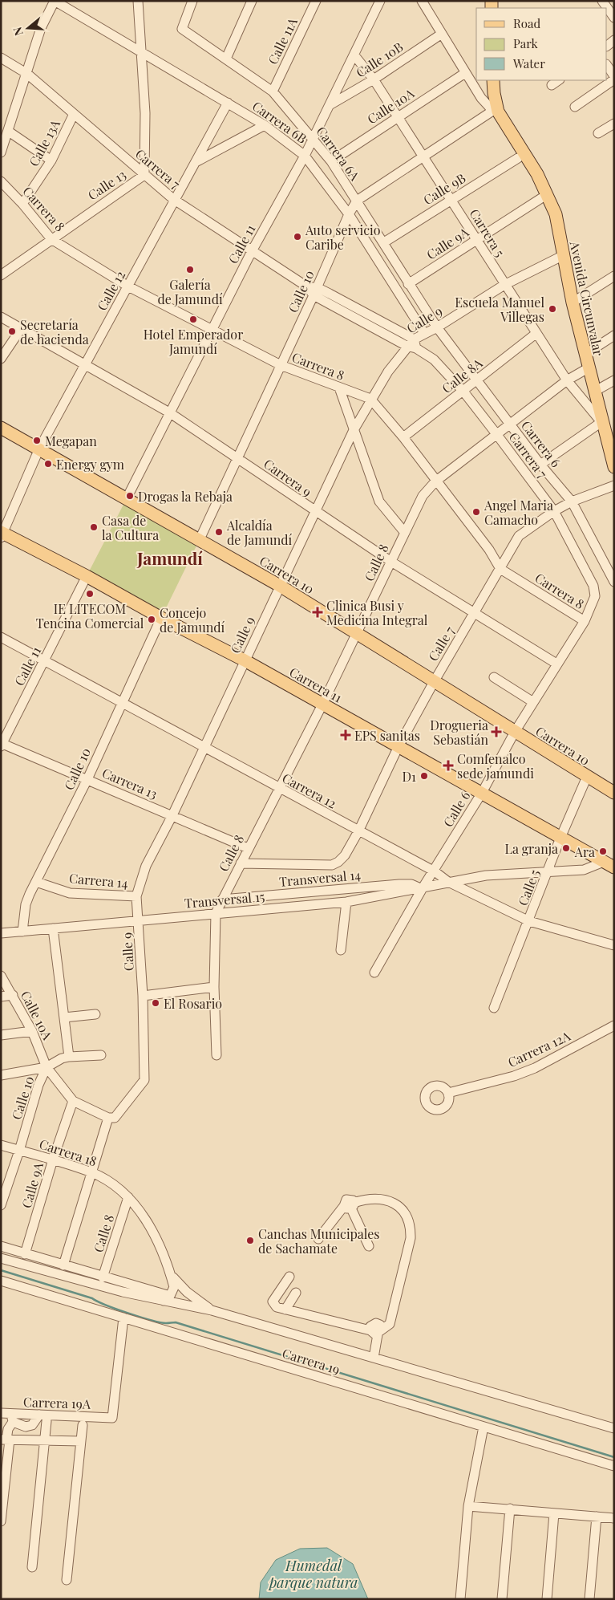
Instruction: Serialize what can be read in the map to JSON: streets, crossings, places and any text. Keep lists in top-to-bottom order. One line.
{"streets":{"main road":["Avenida Circunvalar","Carrera 10","Carrera 11"],"street":["Calle 11A","Calle 10B","Calle 10A","Carrera 6B","Calle 13A","Carrera 6A","Carrera 7","Calle 13","Calle 9B","Carrera 8","Carrera 5","Calle 9A","Calle 11","Calle 12","Calle 10","Calle 9","Calle 8A","Carrera 6","Carrera 9","Calle 8","Calle 7","Carrera 13","Carrera 12","Calle 6","Transversal 14","Carrera 14","Calle 5","Transversal 15","Carrera 12A","Carrera 18","Carrera 19","Carrera 19A"]},"crossings":[["Calle 11A","Carrera 6A"],["Calle 10B","Carrera 5"],["Calle 10B","Calle 11"],["Calle 10A","Carrera 6A"],["Calle 10A","Carrera 5"],["Calle 10A","Calle 9A"],["Calle 10A","Calle 10"],["Carrera 6B","Calle 13"],["Carrera 6B","Calle 11"],["Carrera 6B","Calle 12"],["Carrera 6B","Calle 10"],["Carrera 6B","Calle 9"],["Calle 13A","Carrera 7"],["Calle 13A","Carrera 8"],["Carrera 6A","Calle 9B"],["Carrera 6A","Calle 9A"],["Carrera 6A","Calle 11"],["Carrera 6A","Calle 10"],["Carrera 6A","Calle 9"],["Carrera 6A","Carrera 6"],["Carrera 7","Calle 13"],["Carrera 7","Calle 11"],["Carrera 7","Calle 12"],["Carrera 7","Calle 10"],["Carrera 7","Calle 9"],["Carrera 7","Calle 8A"],["Carrera 7","Calle 8"],["Carrera 7","Calle 7"],["Carrera 7","Calle 6"],["Calle 13","Carrera 8"],["Calle 9B","Carrera 5"],["Calle 9B","Avenida Circunvalar"],["Carrera 8","Calle 11"],["Carrera 8","Calle 12"],["Carrera 8","Calle 10"],["Carrera 8","Calle 9"],["Carrera 8","Calle 8A"],["Carrera 8","Calle 8"],["Carrera 8","Calle 7"],["Carrera 8","Calle 6"],["Carrera 5","Calle 9A"],["Carrera 5","Calle 11"],["Carrera 5","Calle 10"],["Carrera 5","Avenida Circunvalar"],["Carrera 5","Calle 9"],["Carrera 5","Calle 8A"],["Carrera 5","Calle 8"],["Calle 9A","Avenida Circunvalar"],["Calle 9A","Carrera 18"],["Calle 9A","Carrera 19"],["Calle 11","Carrera 9"],["Calle 11","Carrera 10"],["Calle 11","Carrera 11"],["Calle 11","Carrera 13"],["Calle 11","Carrera 12"],["Calle 12","Carrera 9"],["Calle 12","Carrera 10"],["Calle 12","Carrera 11"],["Calle 10","Avenida Circunvalar"],["Calle 10","Carrera 9"],["Calle 10","Carrera 10"],["Calle 10","Carrera 11"],["Calle 10","Carrera 13"],["Calle 10","Carrera 12"],["Calle 10","Carrera 14"],["Calle 10","Transversal 15"],["Calle 10","Carrera 18"],["Avenida Circunvalar","Calle 9"],["Avenida Circunvalar","Calle 8"],["Calle 9","Carrera 6"],["Calle 9","Carrera 9"],["Calle 9","Carrera 10"],["Calle 9","Carrera 11"],["Calle 9","Carrera 13"],["Calle 9","Carrera 12"],["Calle 9","Carrera 14"],["Calle 9","Transversal 15"],["Calle 9","Carrera 18"],["Calle 9","Carrera 19"],["Calle 8A","Carrera 6"],["Carrera 6","Calle 8"],["Carrera 6","Calle 7"],["Carrera 9","Calle 8"],["Carrera 9","Calle 7"],["Carrera 9","Calle 6"],["Calle 8","Carrera 10"],["Calle 8","Calle 7"],["Calle 8","Carrera 11"],["Calle 8","Carrera 13"],["Calle 8","Carrera 12"],["Calle 8","Transversal 14"],["Calle 8","Transversal 15"],["Calle 8","Carrera 18"],["Calle 8","Carrera 19"],["Carrera 10","Calle 7"],["Carrera 10","Calle 6"],["Carrera 10","Calle 5"],["Calle 7","Carrera 11"],["Calle 7","Carrera 12"],["Carrera 11","Calle 6"],["Carrera 11","Calle 5"],["Carrera 12","Calle 6"],["Carrera 12","Calle 5"],["Carrera 12","Transversal 15"],["Calle 6","Transversal 14"],["Calle 6","Transversal 15"],["Transversal 14","Transversal 15"],["Carrera 18","Carrera 19"],["Carrera 19","Carrera 19A"]],"districts":["Jamundí"],"water":["Humedal parque natura"],"places":{"other":["Auto servicio Caribe","Galería de Jamundí","Escuela Manuel Villegas","Hotel Emperador Jamundí","Secretaría de hacienda","Megapan","Energy gym","Drogas la Rebaja","Angel Maria Camacho","Casa de la Cultura","Alcaldía de Jamundí","IE LITECOM Tencina Comercial","Concejo de Jamundí","D1","La granja","Ara","El Rosario","Canchas Municipales de Sachamate"],"health":["Clinica Busi y Medicina Integral","Drogueria Sebastián","EPS sanitas","Comfenalco sede jamundi"]},"legend":["Road","Park","Water"],"north":"left"}
